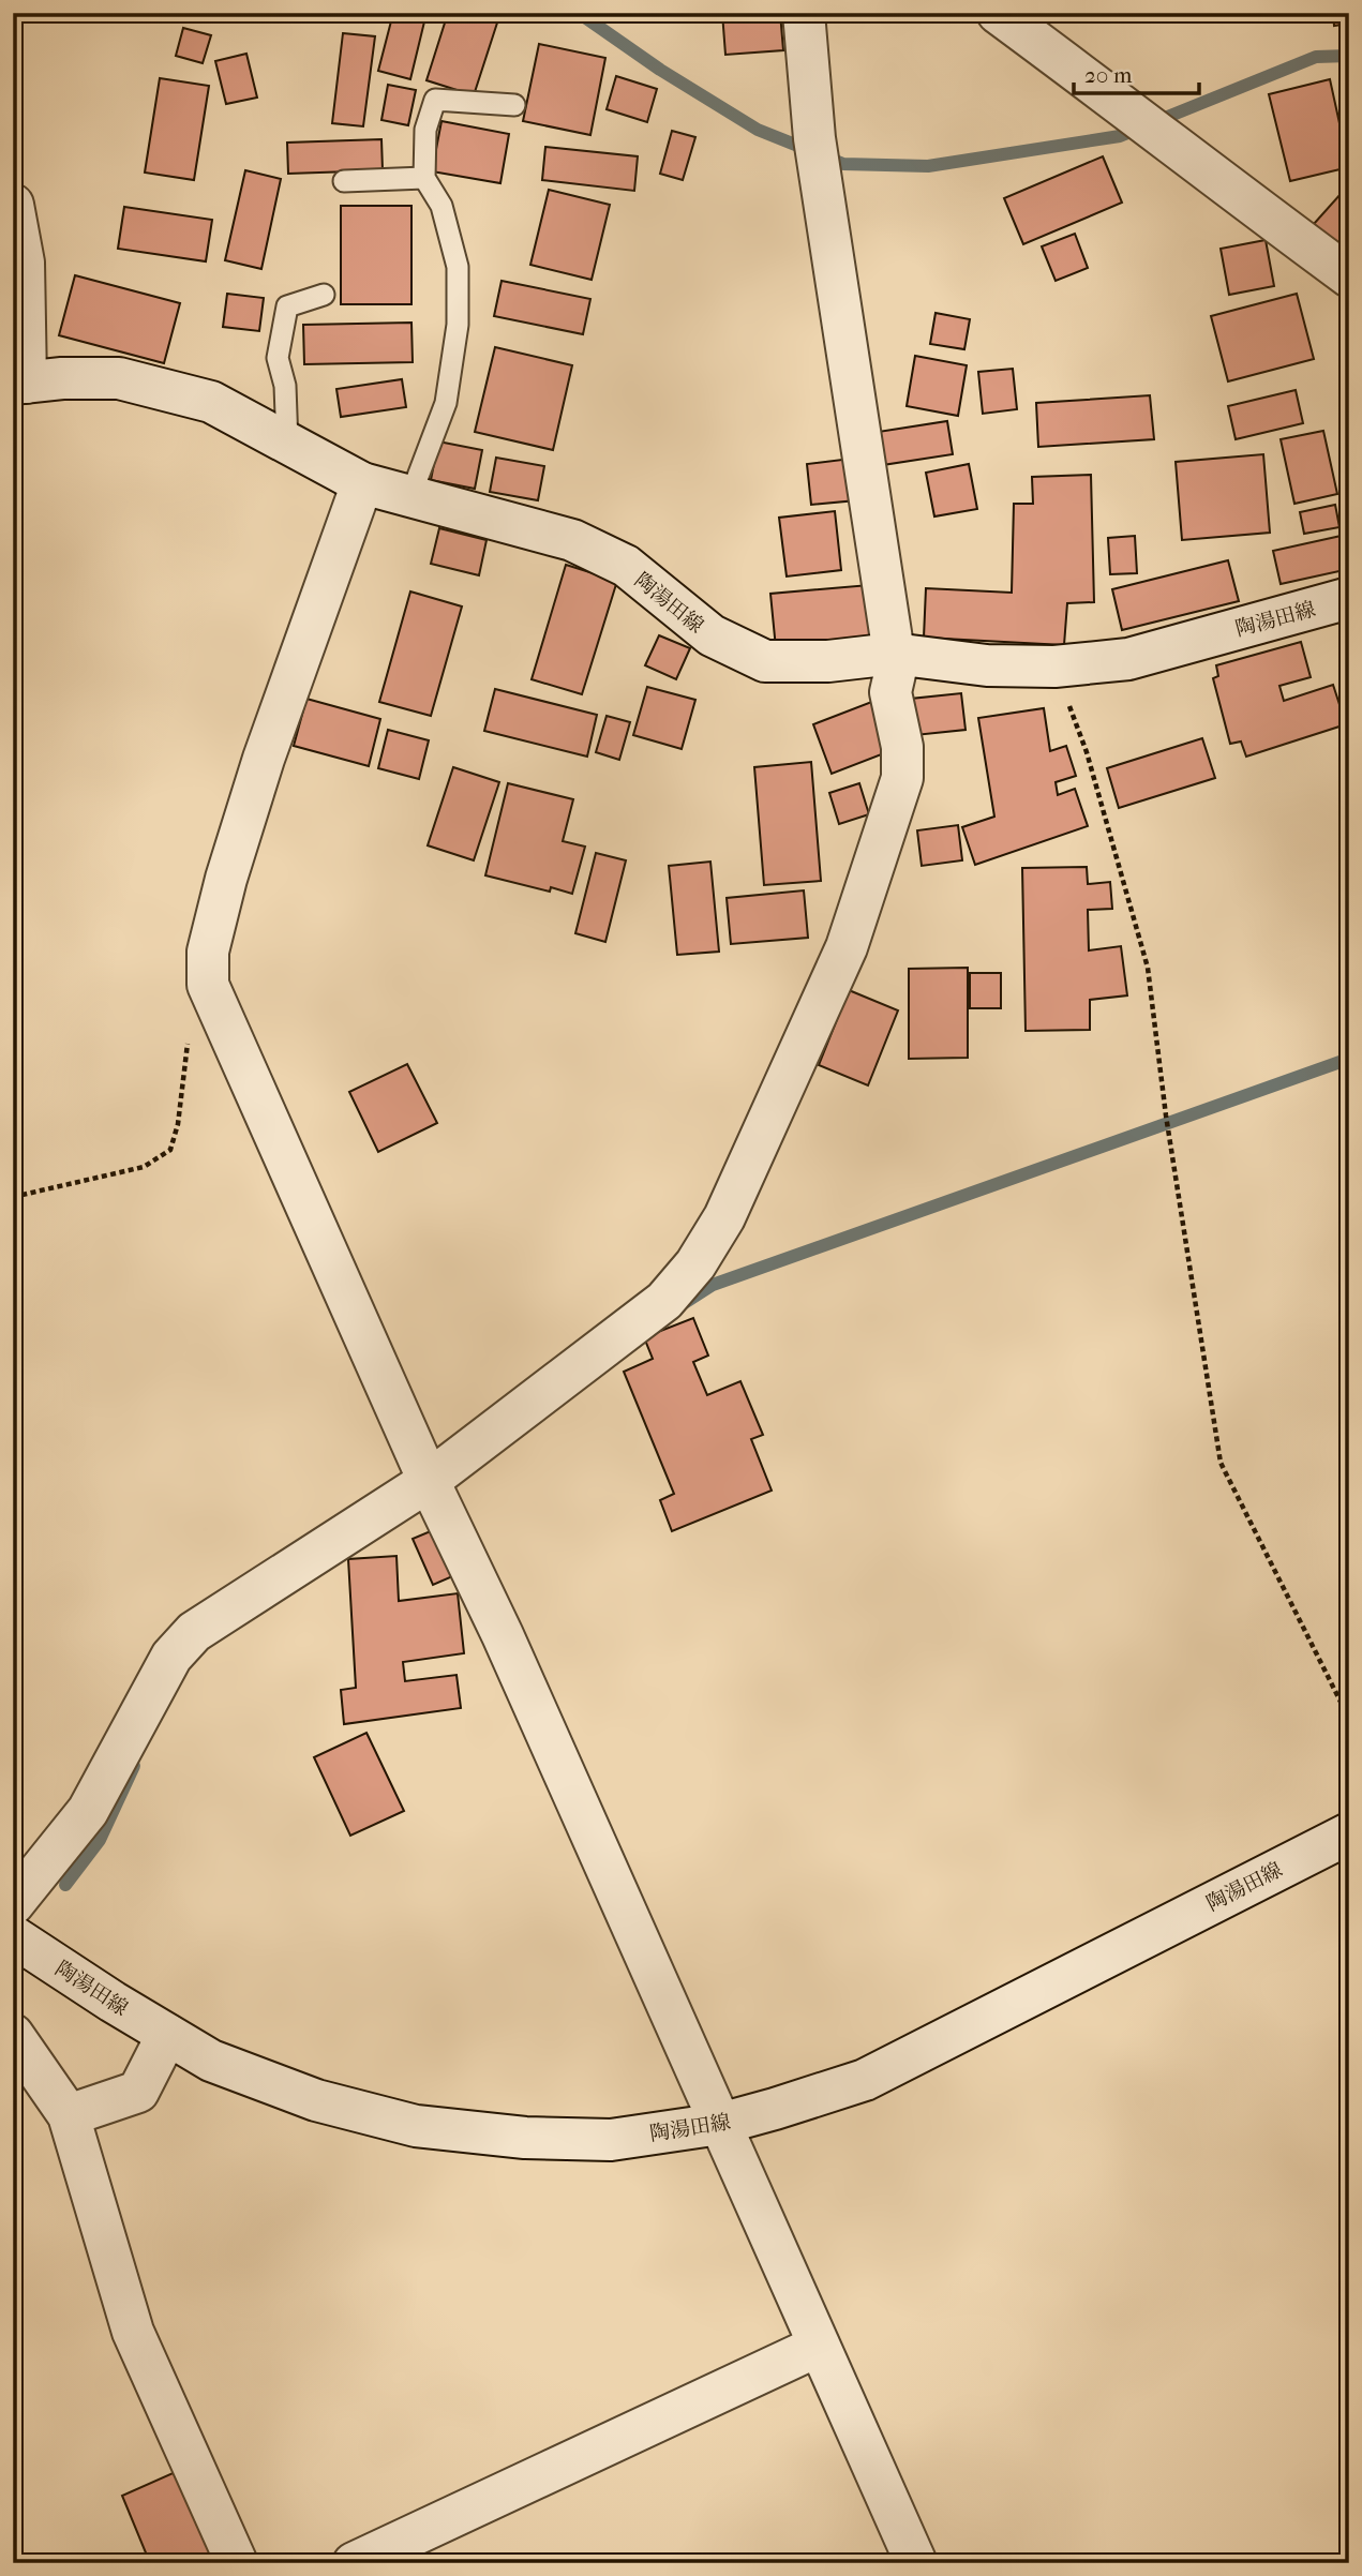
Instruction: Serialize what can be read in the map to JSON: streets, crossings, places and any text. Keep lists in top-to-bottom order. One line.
{"streets":{"street":["陶湯田線"]},"scale_bar":"20 m"}
